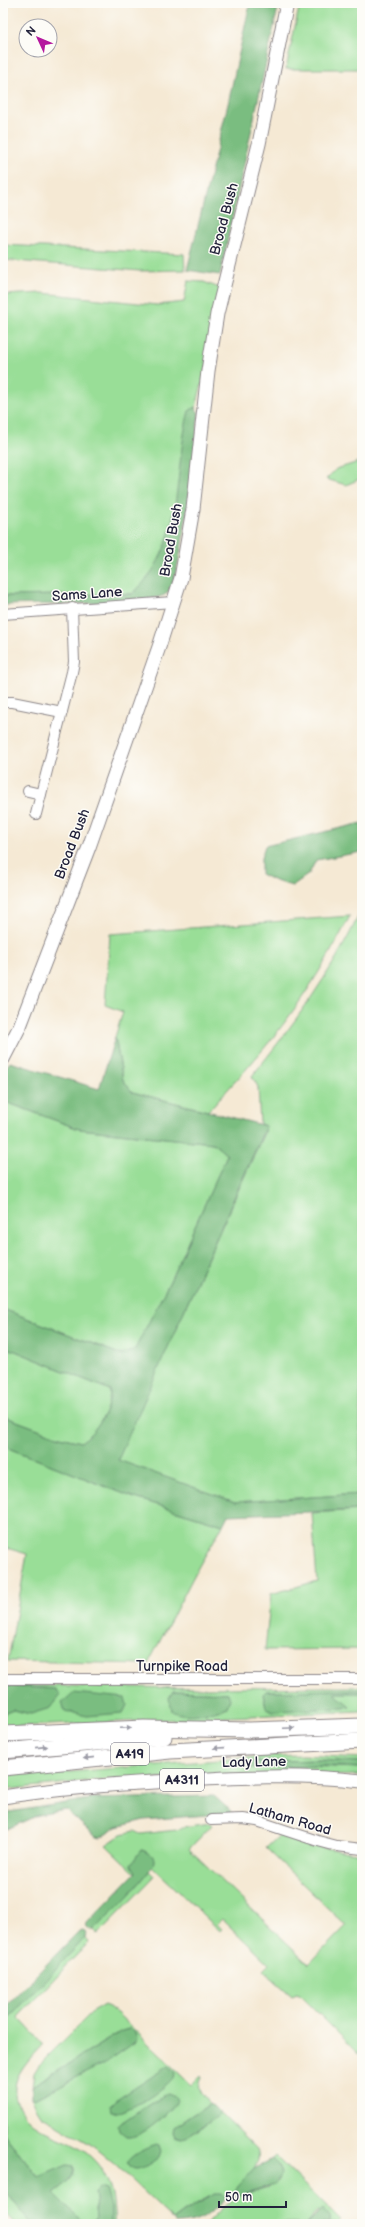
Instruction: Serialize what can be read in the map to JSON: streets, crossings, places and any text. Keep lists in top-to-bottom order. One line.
{"streets":{"highway":["A419"],"main road":["Broad Bush","Lady Lane","A4311"],"street":["Sams Lane","Turnpike Road","Latham Road"]},"crossings":[["Broad Bush","Sams Lane"]],"scale_bar":"50 m","north":"top left"}
